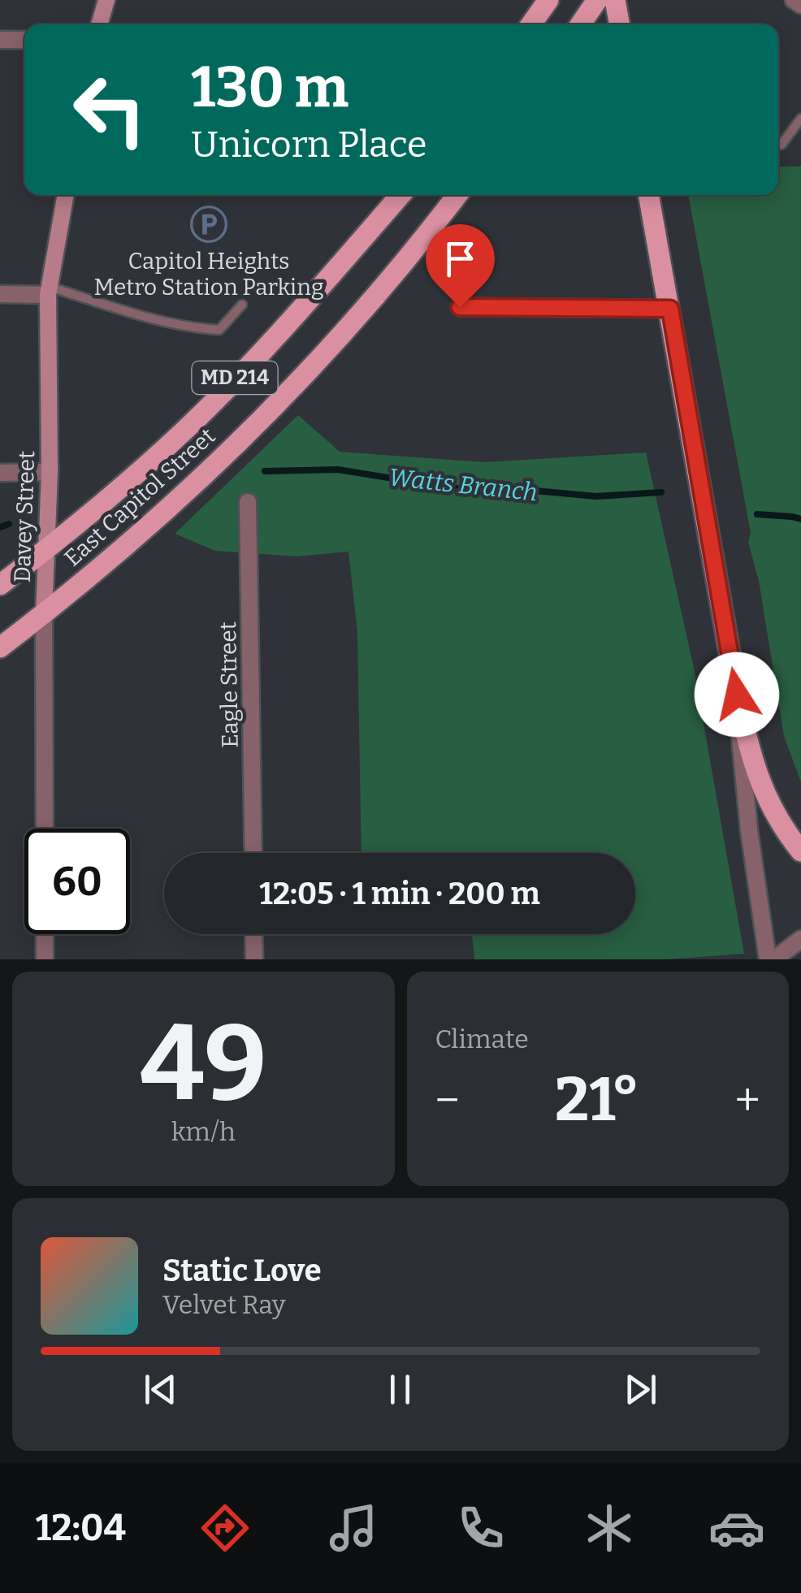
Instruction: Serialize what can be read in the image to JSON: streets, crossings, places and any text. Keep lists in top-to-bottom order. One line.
{"streets":{"main road":["MD 214","East Capitol Street"],"street":["Davey Street","Eagle Street"]},"crossings":[["East Capitol Street","Davey Street"]],"water":["Watts Branch"],"places":{"parking":["Capitol Heights Metro Station Parking"]},"page":{"turn":["130 m","Unicorn Place"],"limit":"60","trip":"12:05 · 1 min · 200 m","tile":[["49","km/h"],"Climate"],"heat":["−","21°","+"],"song":["Static Love","Velvet Ray"],"tabs":"12:04"}}
